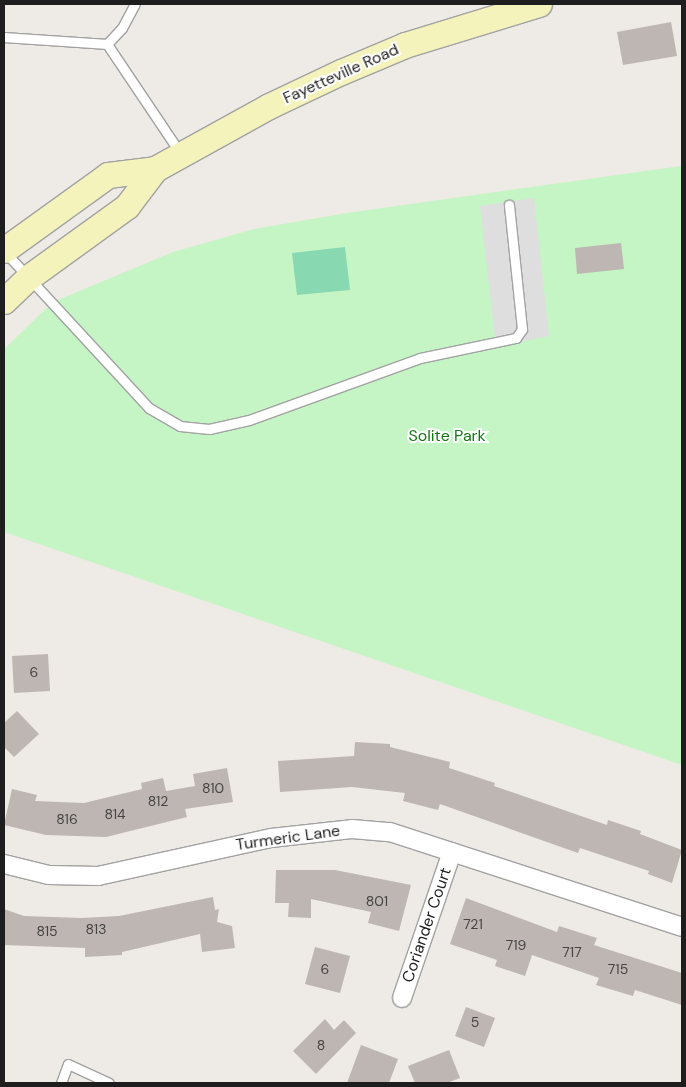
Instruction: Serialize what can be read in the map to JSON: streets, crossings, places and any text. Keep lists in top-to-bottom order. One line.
{"streets":{"main road":["Fayetteville Road"],"street":["Turmeric Lane","Coriander Court"]},"crossings":[["Turmeric Lane","Coriander Court"]],"parks":["Solite Park"],"house_numbers":["6","810","812","814","816","801","721","813","815","719","717","6","715","5","8"]}
